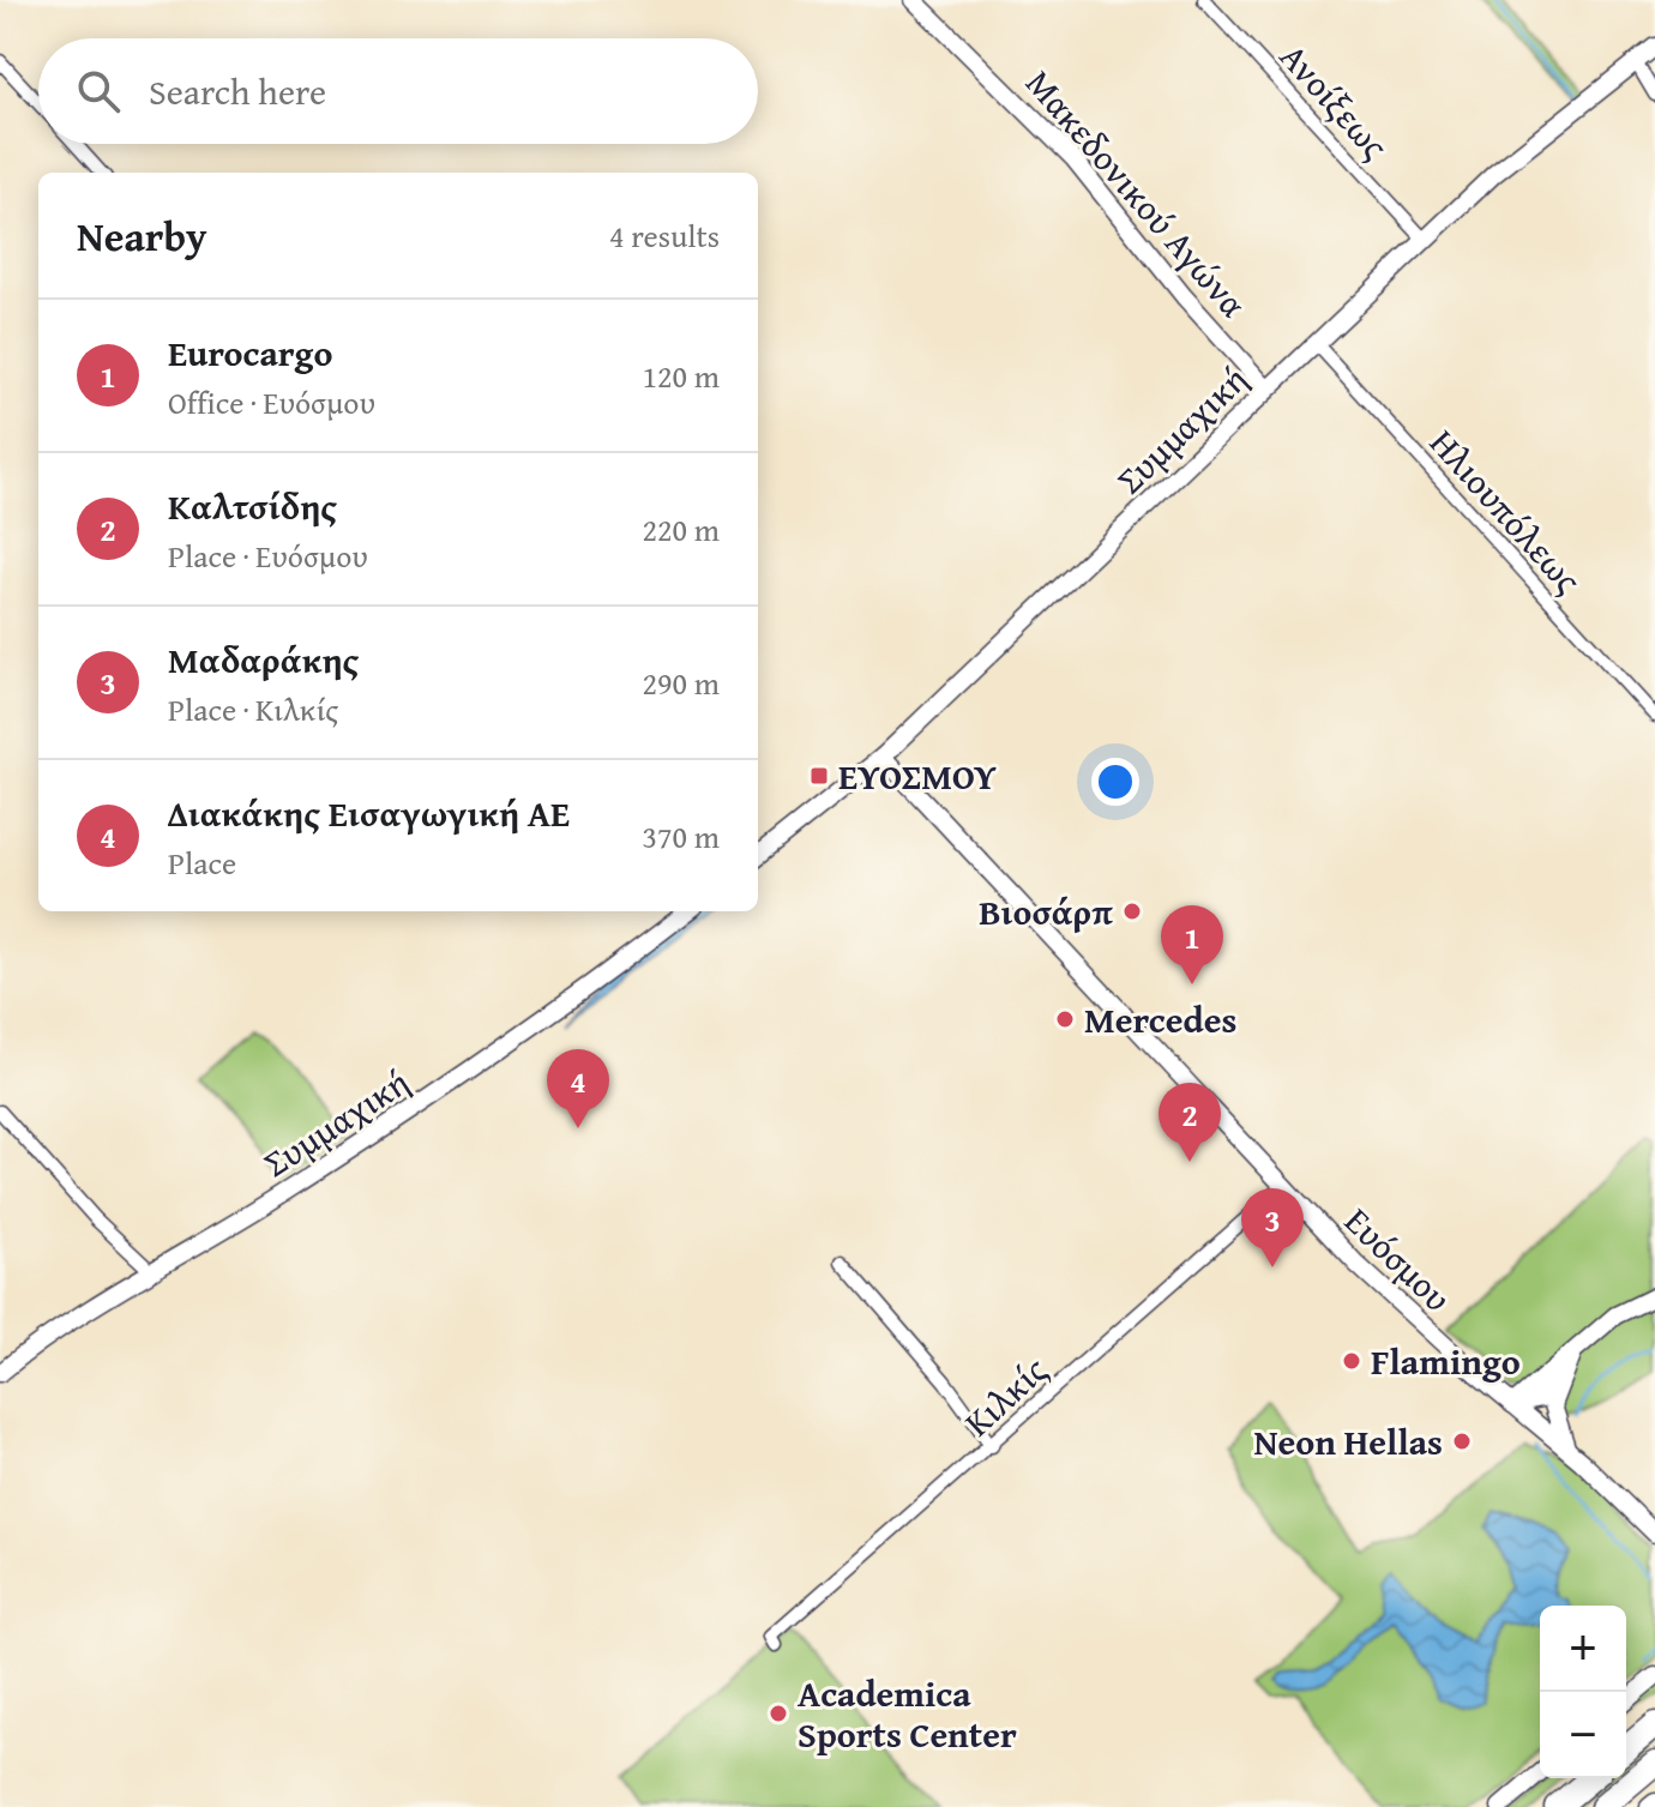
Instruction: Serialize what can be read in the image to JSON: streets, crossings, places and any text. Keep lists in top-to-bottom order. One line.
{"streets":{"main road":["Μακεδονικού Αγώνα","Συμμαχική","Ευόσμου"],"street":["Ανοίξεως","Ηλιουπόλεως","Κιλκίς"]},"crossings":[["Ανοίξεως","Συμμαχική"],["Μακεδονικού Αγώνα","Συμμαχική"],["Συμμαχική","Ηλιουπόλεως"],["Συμμαχική","Ευόσμου"],["Ευόσμου","Κιλκίς"]],"places":{"transit":["ΕΥΟΣΜΟΥ"],"other":["Βιοσάρπ","Mercedes","Flamingo","Neon Hellas","Academica Sports Center"]},"page":{"search":"Search here","heading":["Nearby","4 results"],"list":[{"mark":"1","name":"Eurocargo","note":"Office · Ευόσμου","value":"120 m"},{"mark":"2","name":"Καλτσίδης","note":"Place · Ευόσμου","value":"220 m"},{"mark":"3","name":"Μαδαράκης","note":"Place · Κιλκίς","value":"290 m"},{"mark":"4","name":"Διακάκης Εισαγωγική ΑΕ","note":"Place","value":"370 m"}],"pins":["1","4","2","3"],"map_buttons":["+","−"]}}
